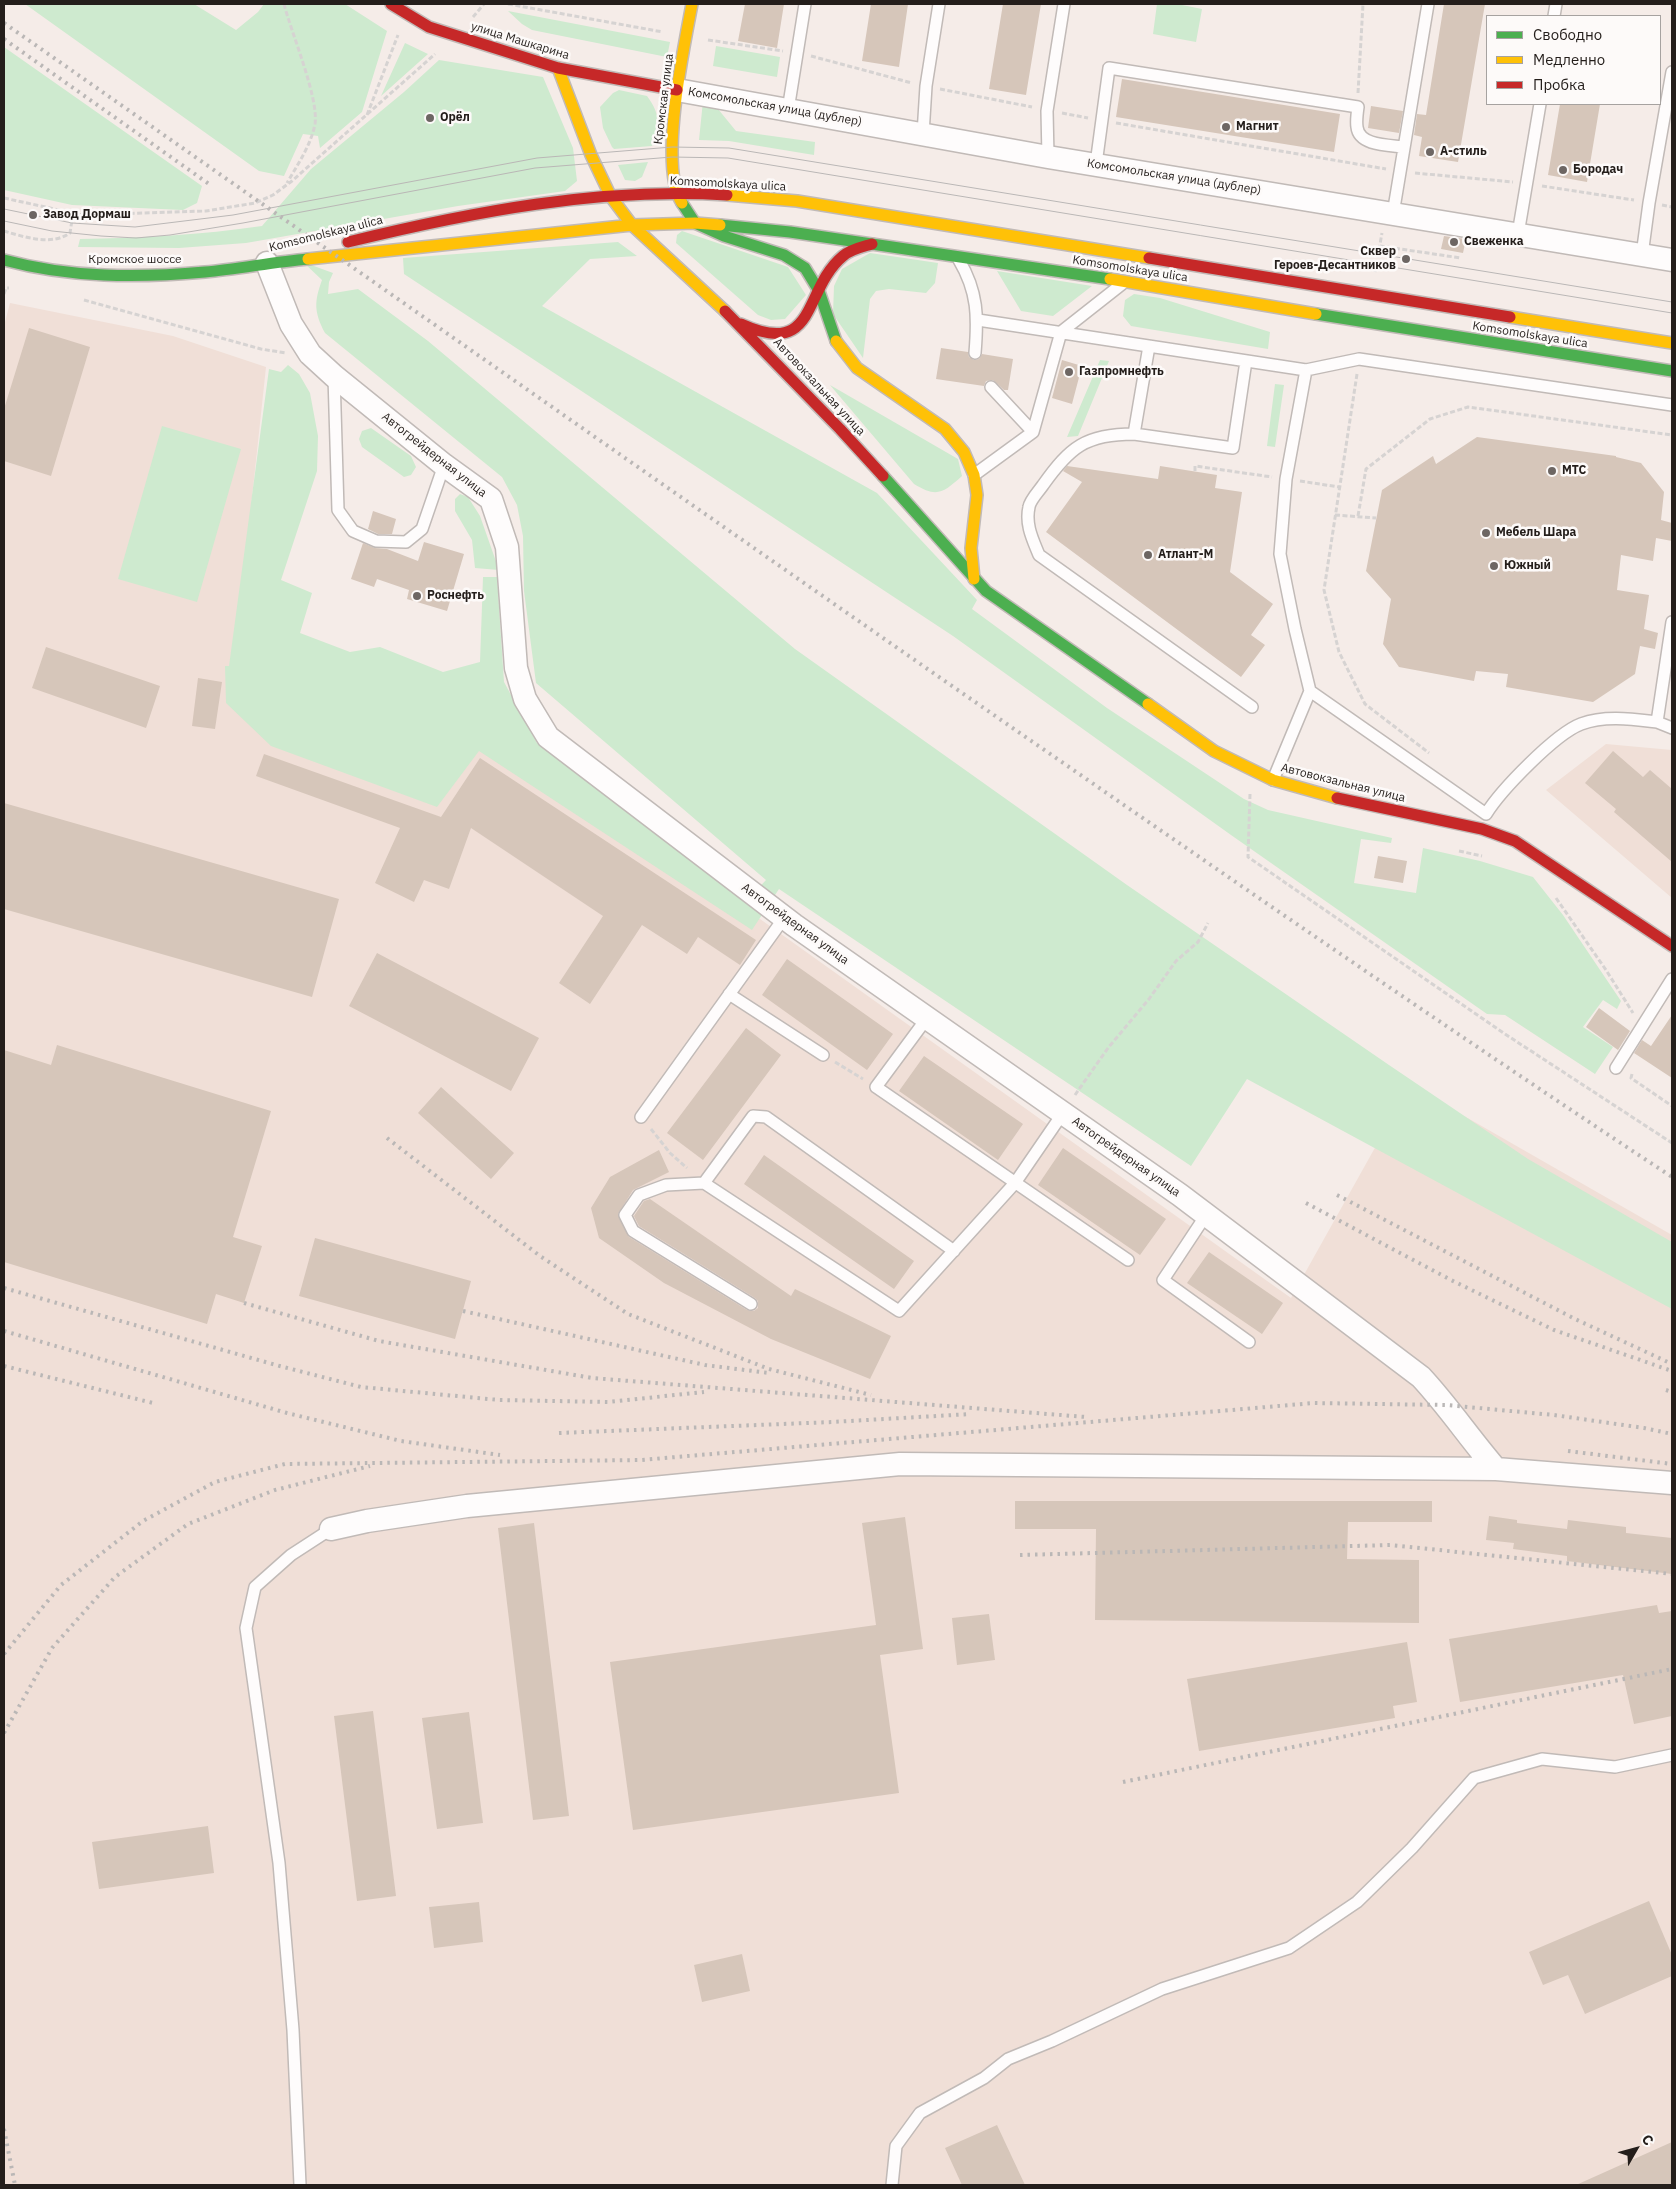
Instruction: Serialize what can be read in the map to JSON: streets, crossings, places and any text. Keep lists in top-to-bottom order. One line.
{"streets":{"main road":["улица Машкарина","Кромская улица","Komsomolskaya ulica","Кромское шоссе","Автовокзальная улица"],"street":["Комсомольская улица (дублер)","Автогрейдерная улица"]},"crossings":[["улица Машкарина","Кромская улица"],["улица Машкарина","Комсомольская улица (дублер)"],["улица Машкарина","Автовокзальная улица"],["Кромская улица","Комсомольская улица (дублер)"],["Кромская улица","Komsomolskaya ulica"],["Komsomolskaya ulica","Кромское шоссе"],["Komsomolskaya ulica","Автовокзальная улица"],["Komsomolskaya ulica","Автогрейдерная улица"],["Кромское шоссе","Автогрейдерная улица"]],"places":["Орёл","Магнит","А-стиль","Бородач","Завод Дормаш","Свеженка","Сквер Героев-Десантников","Газпромнефть","МТС","Мебель Шара","Атлант-М","Южный","Роснефть"],"legend":["Свободно","Медленно","Пробка"],"north":"top right"}
